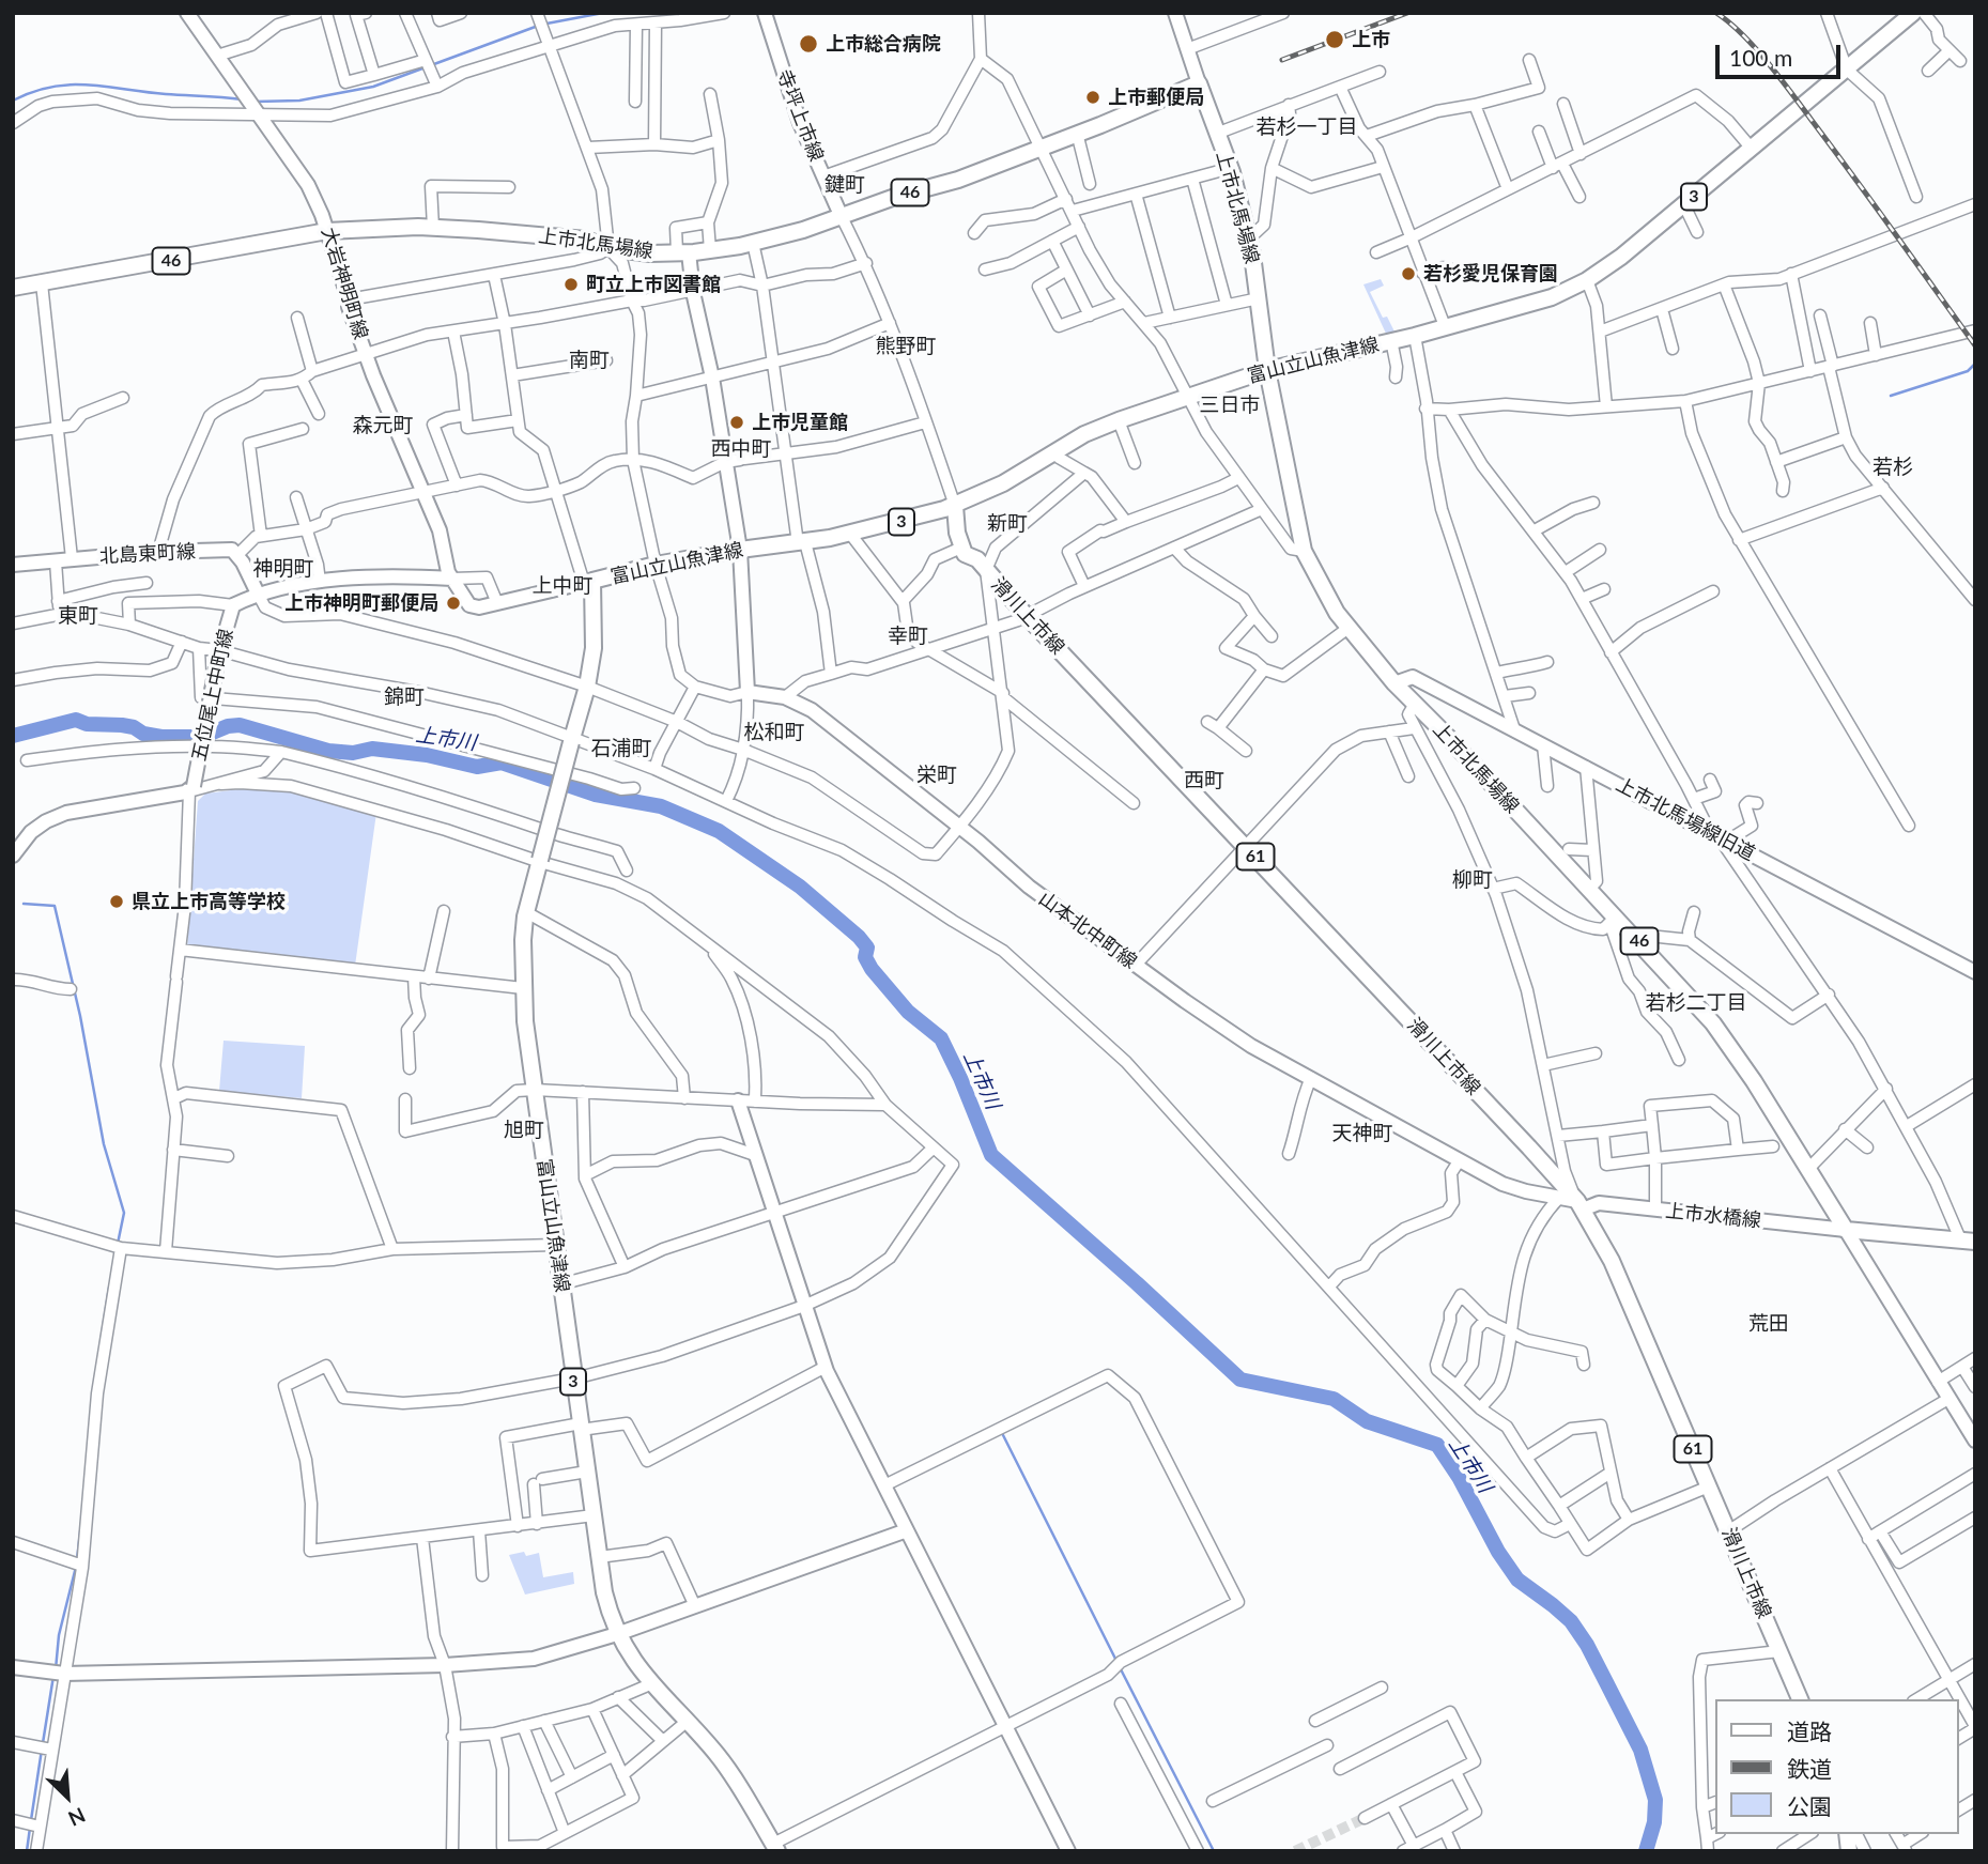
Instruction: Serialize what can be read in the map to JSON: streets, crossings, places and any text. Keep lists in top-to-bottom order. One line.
{"streets":{"main road":["寺坪上市線","46","3","上市北馬場線","大岩神明町線","富山立山魚津線","北島東町線","滑川上市線","五位尾上中町線","上市北馬場線旧道","61","山本北中町線","上市水橋線"]},"crossings":[["寺坪上市線","上市北馬場線"],["上市北馬場線","大岩神明町線"],["上市北馬場線","富山立山魚津線"],["上市北馬場線","上市北馬場線旧道"],["上市北馬場線","上市水橋線"],["大岩神明町線","五位尾上中町線"],["滑川上市線","山本北中町線"],["滑川上市線","上市水橋線"],["山本北中町線","上市水橋線"]],"districts":["若杉一丁目","鍵町","熊野町","南町","三日市","森元町","西中町","若杉","新町","神明町","上中町","東町","幸町","錦町","松和町","石浦町","栄町","西町","柳町","若杉二丁目","旭町","天神町","荒田"],"water":["上市川"],"places":["上市","上市総合病院","上市郵便局","若杉愛児保育園","町立上市図書館","上市児童館","上市神明町郵便局","県立上市高等学校"],"legend":["道路","鉄道","公園"],"scale_bar":"100 m","north":"bottom right"}
